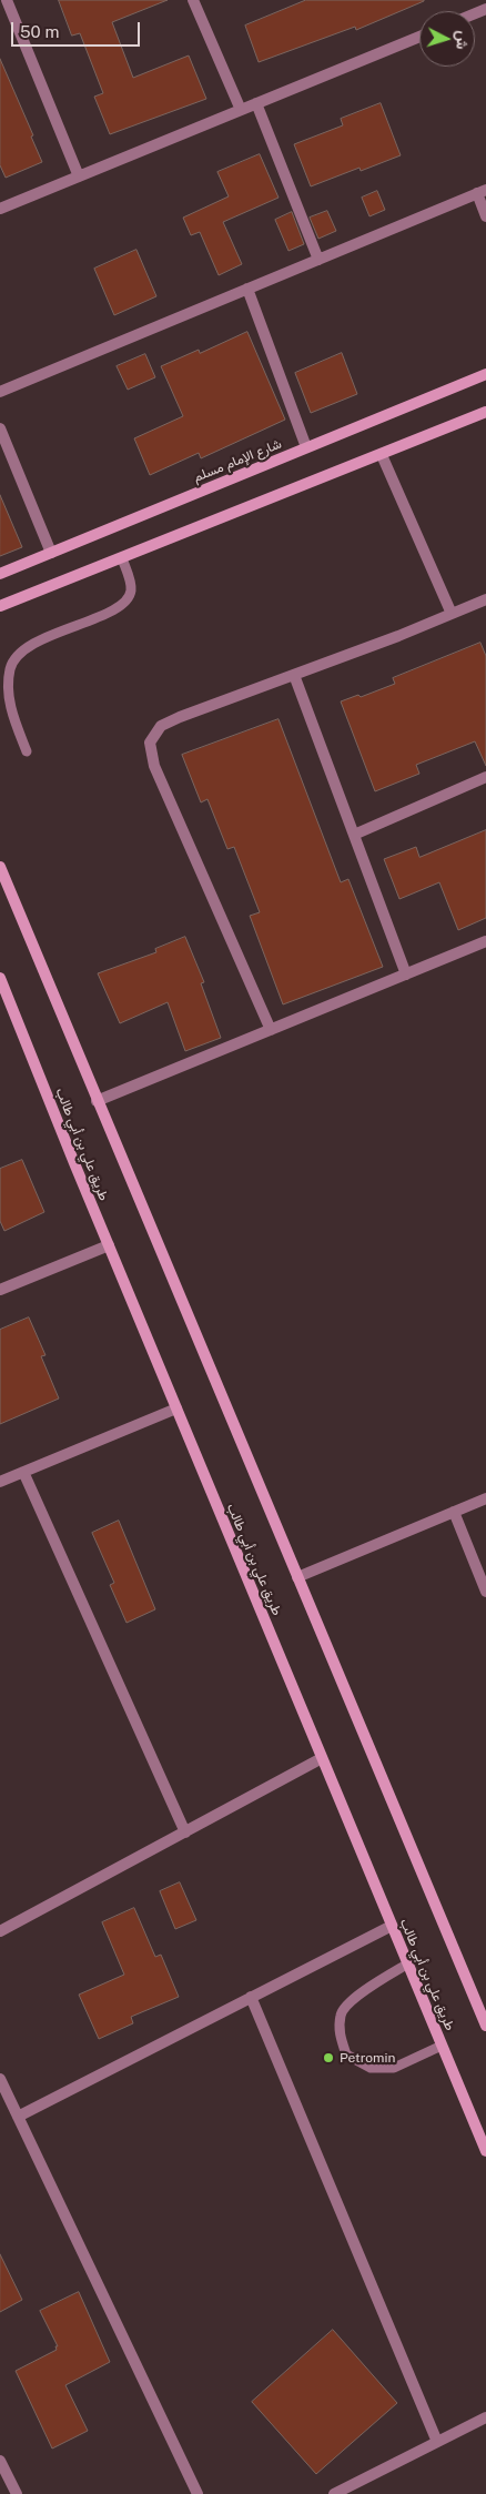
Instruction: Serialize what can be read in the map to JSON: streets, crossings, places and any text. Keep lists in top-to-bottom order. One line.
{"streets":{"main road":["شارع الإمام مسلم","طريق علي بن أبي طالب"]},"places":["Petromin"],"scale_bar":"50 m","north":"right"}
